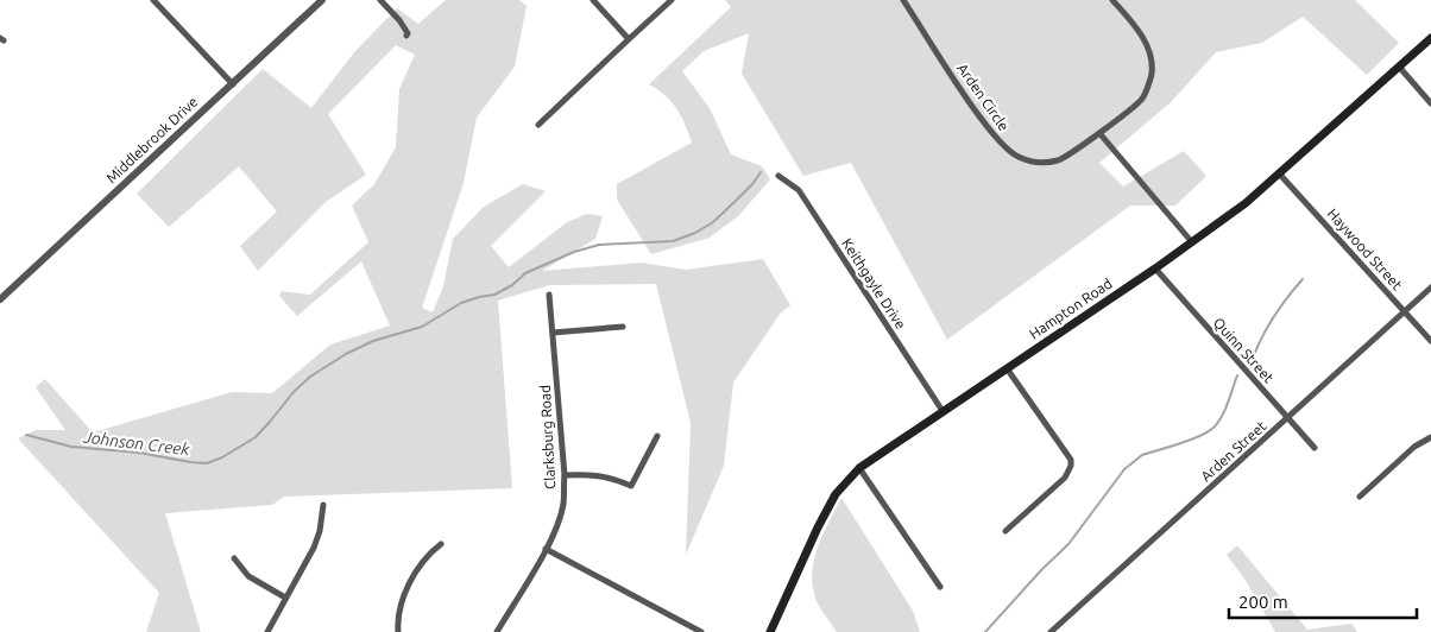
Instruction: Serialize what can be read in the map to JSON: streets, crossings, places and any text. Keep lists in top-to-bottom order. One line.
{"streets":{"main road":["Hampton Road"],"street":["Arden Circle","Middlebrook Drive","Haywood Street","Keithgayle Drive","Quinn Street","Clarksburg Road","Arden Street"]},"crossings":[["Haywood Street","Hampton Road"],["Haywood Street","Arden Street"],["Keithgayle Drive","Hampton Road"],["Hampton Road","Quinn Street"],["Quinn Street","Arden Street"]],"water":["Johnson Creek"],"scale_bar":"200 m"}
